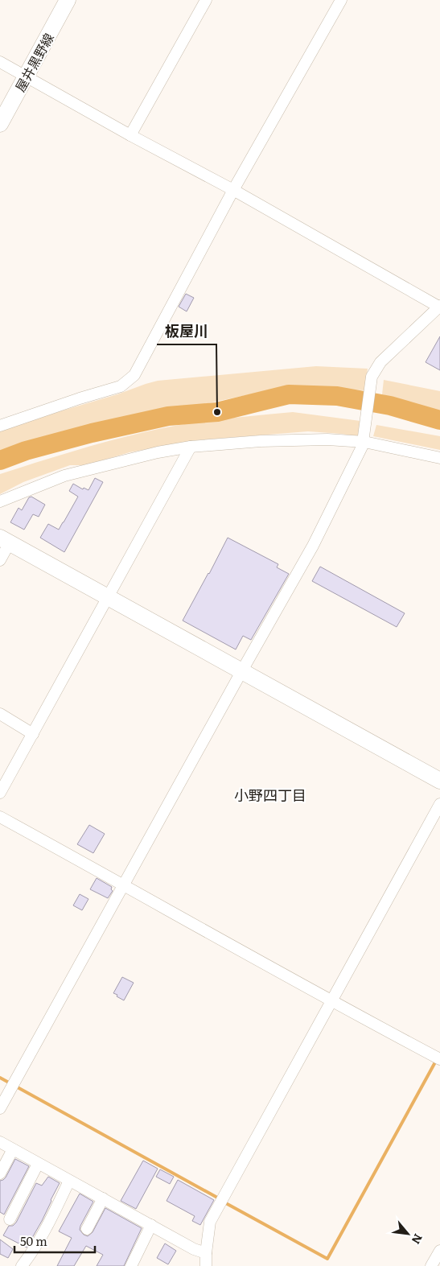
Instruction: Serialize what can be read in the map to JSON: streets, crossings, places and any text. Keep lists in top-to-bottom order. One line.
{"streets":{"street":["屋井黒野線"]},"districts":["小野四丁目"],"places":["板屋川"],"scale_bar":"50 m","north":"bottom right"}
